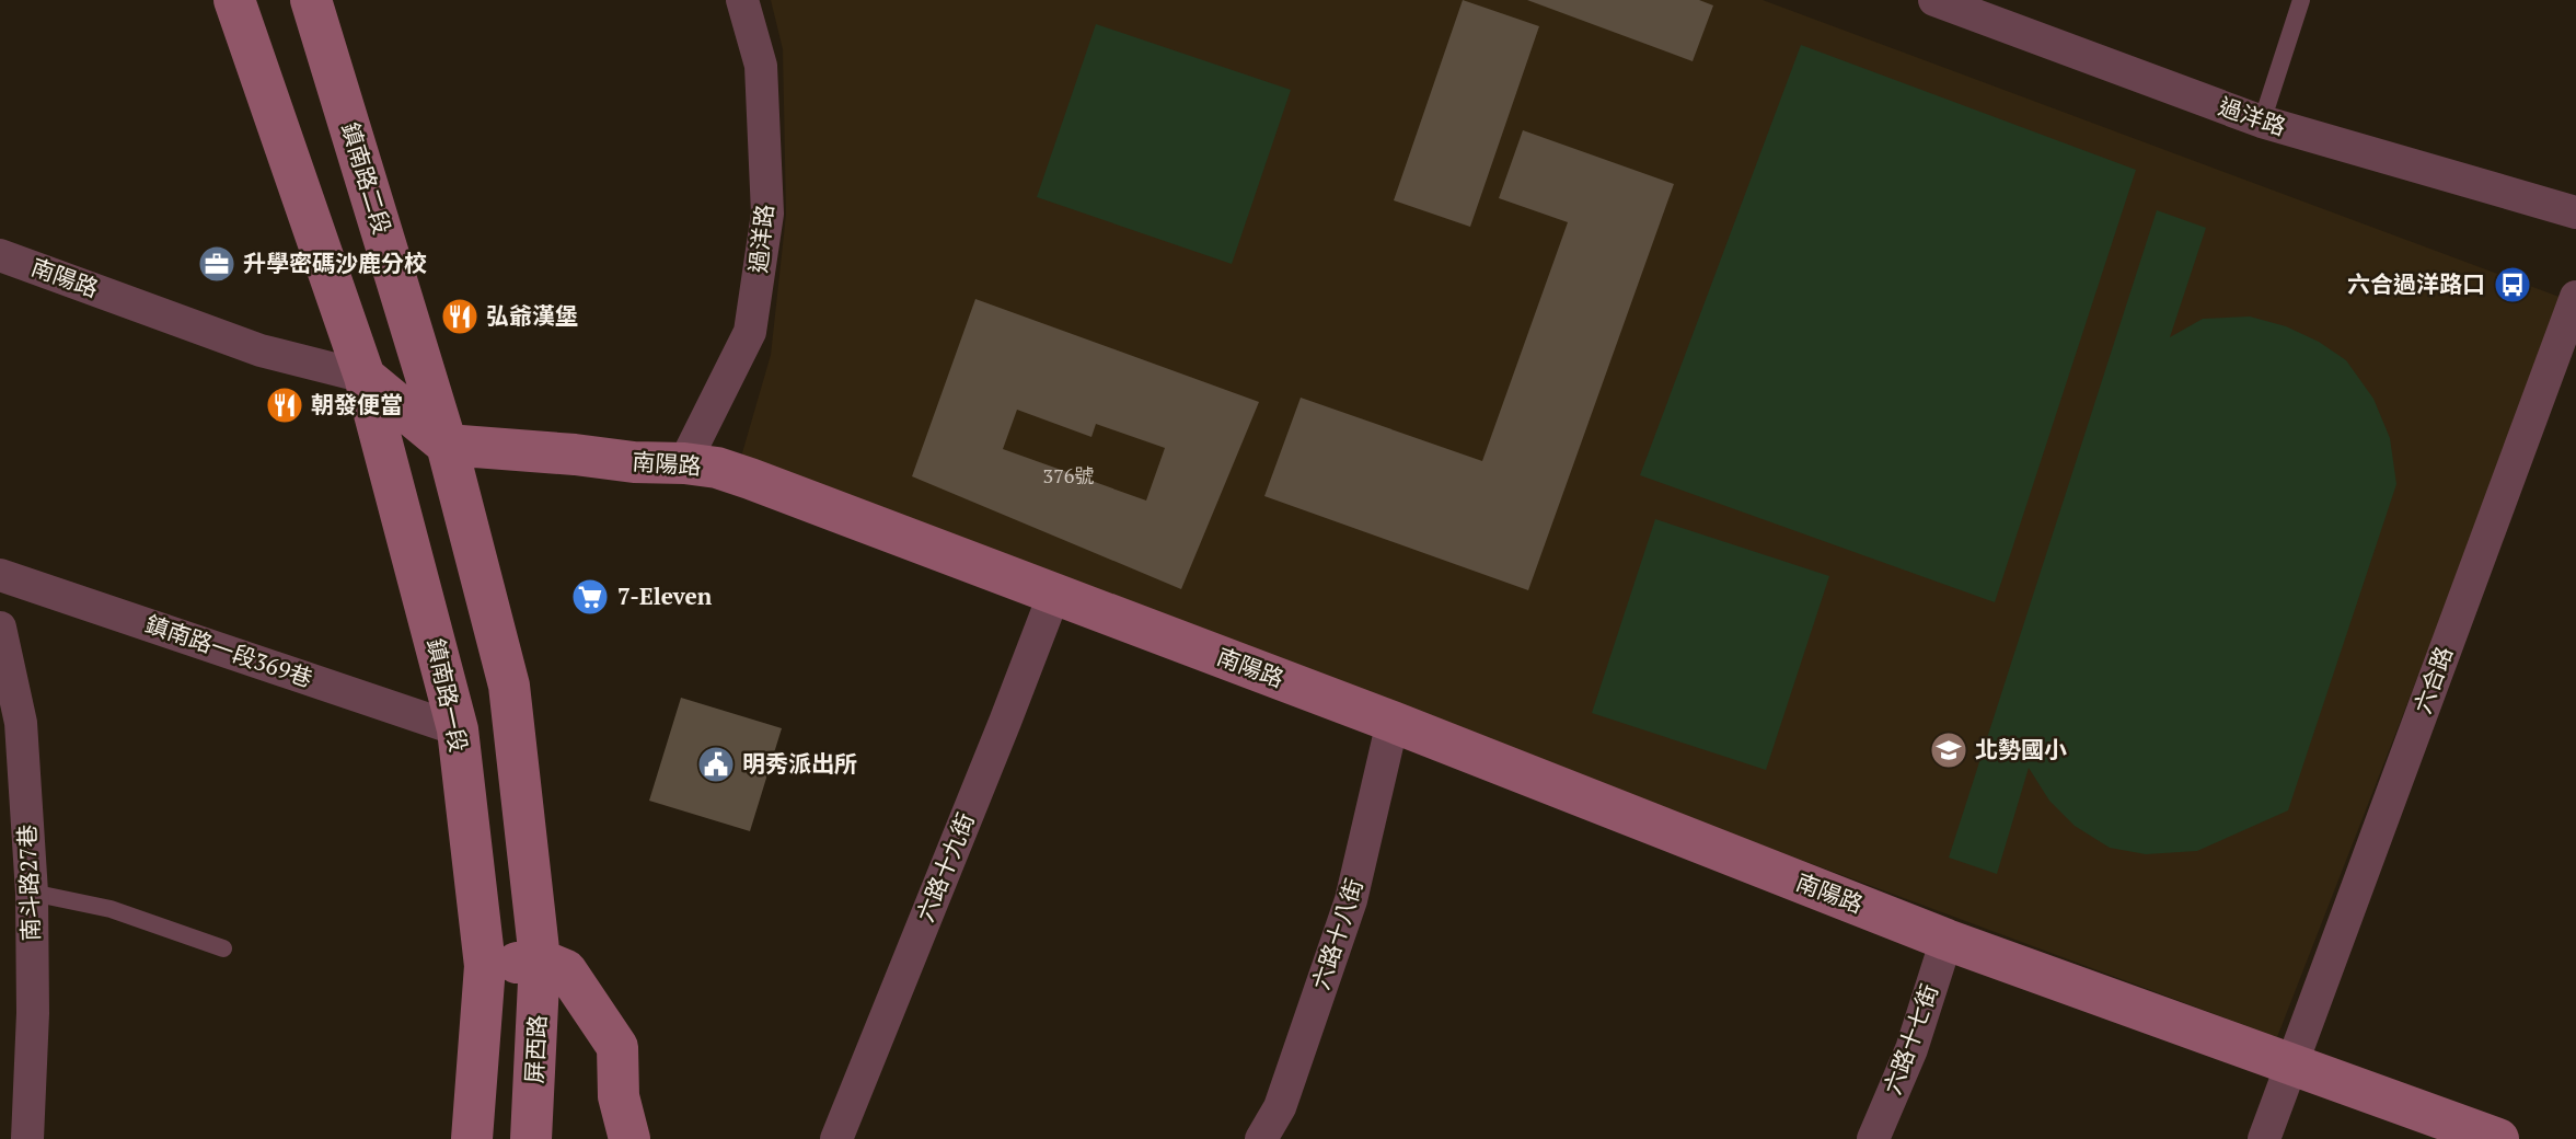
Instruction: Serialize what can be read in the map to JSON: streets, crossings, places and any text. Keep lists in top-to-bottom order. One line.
{"streets":{"street":["過洋路","鎮南路二段","南陽路","鎮南路一段369巷","六合路","鎮南路一段","六路十九街","南斗路27巷","六路十八街","六路十七街","屏西路"]},"crossings":[["過洋路","南陽路"],["鎮南路二段","南陽路"],["南陽路","六合路"],["南陽路","鎮南路一段"],["南陽路","六路十九街"],["南陽路","六路十八街"],["南陽路","六路十七街"],["鎮南路一段369巷","鎮南路一段"]],"places":{"office":["升學密碼沙鹿分校"],"bus stop":["六合過洋路口"],"restaurant":["弘爺漢堡","朝發便當"],"supermarket":["7-Eleven"],"school or university":["北勢國小"],"public building":["明秀派出所"]},"house_numbers":["376號"]}
